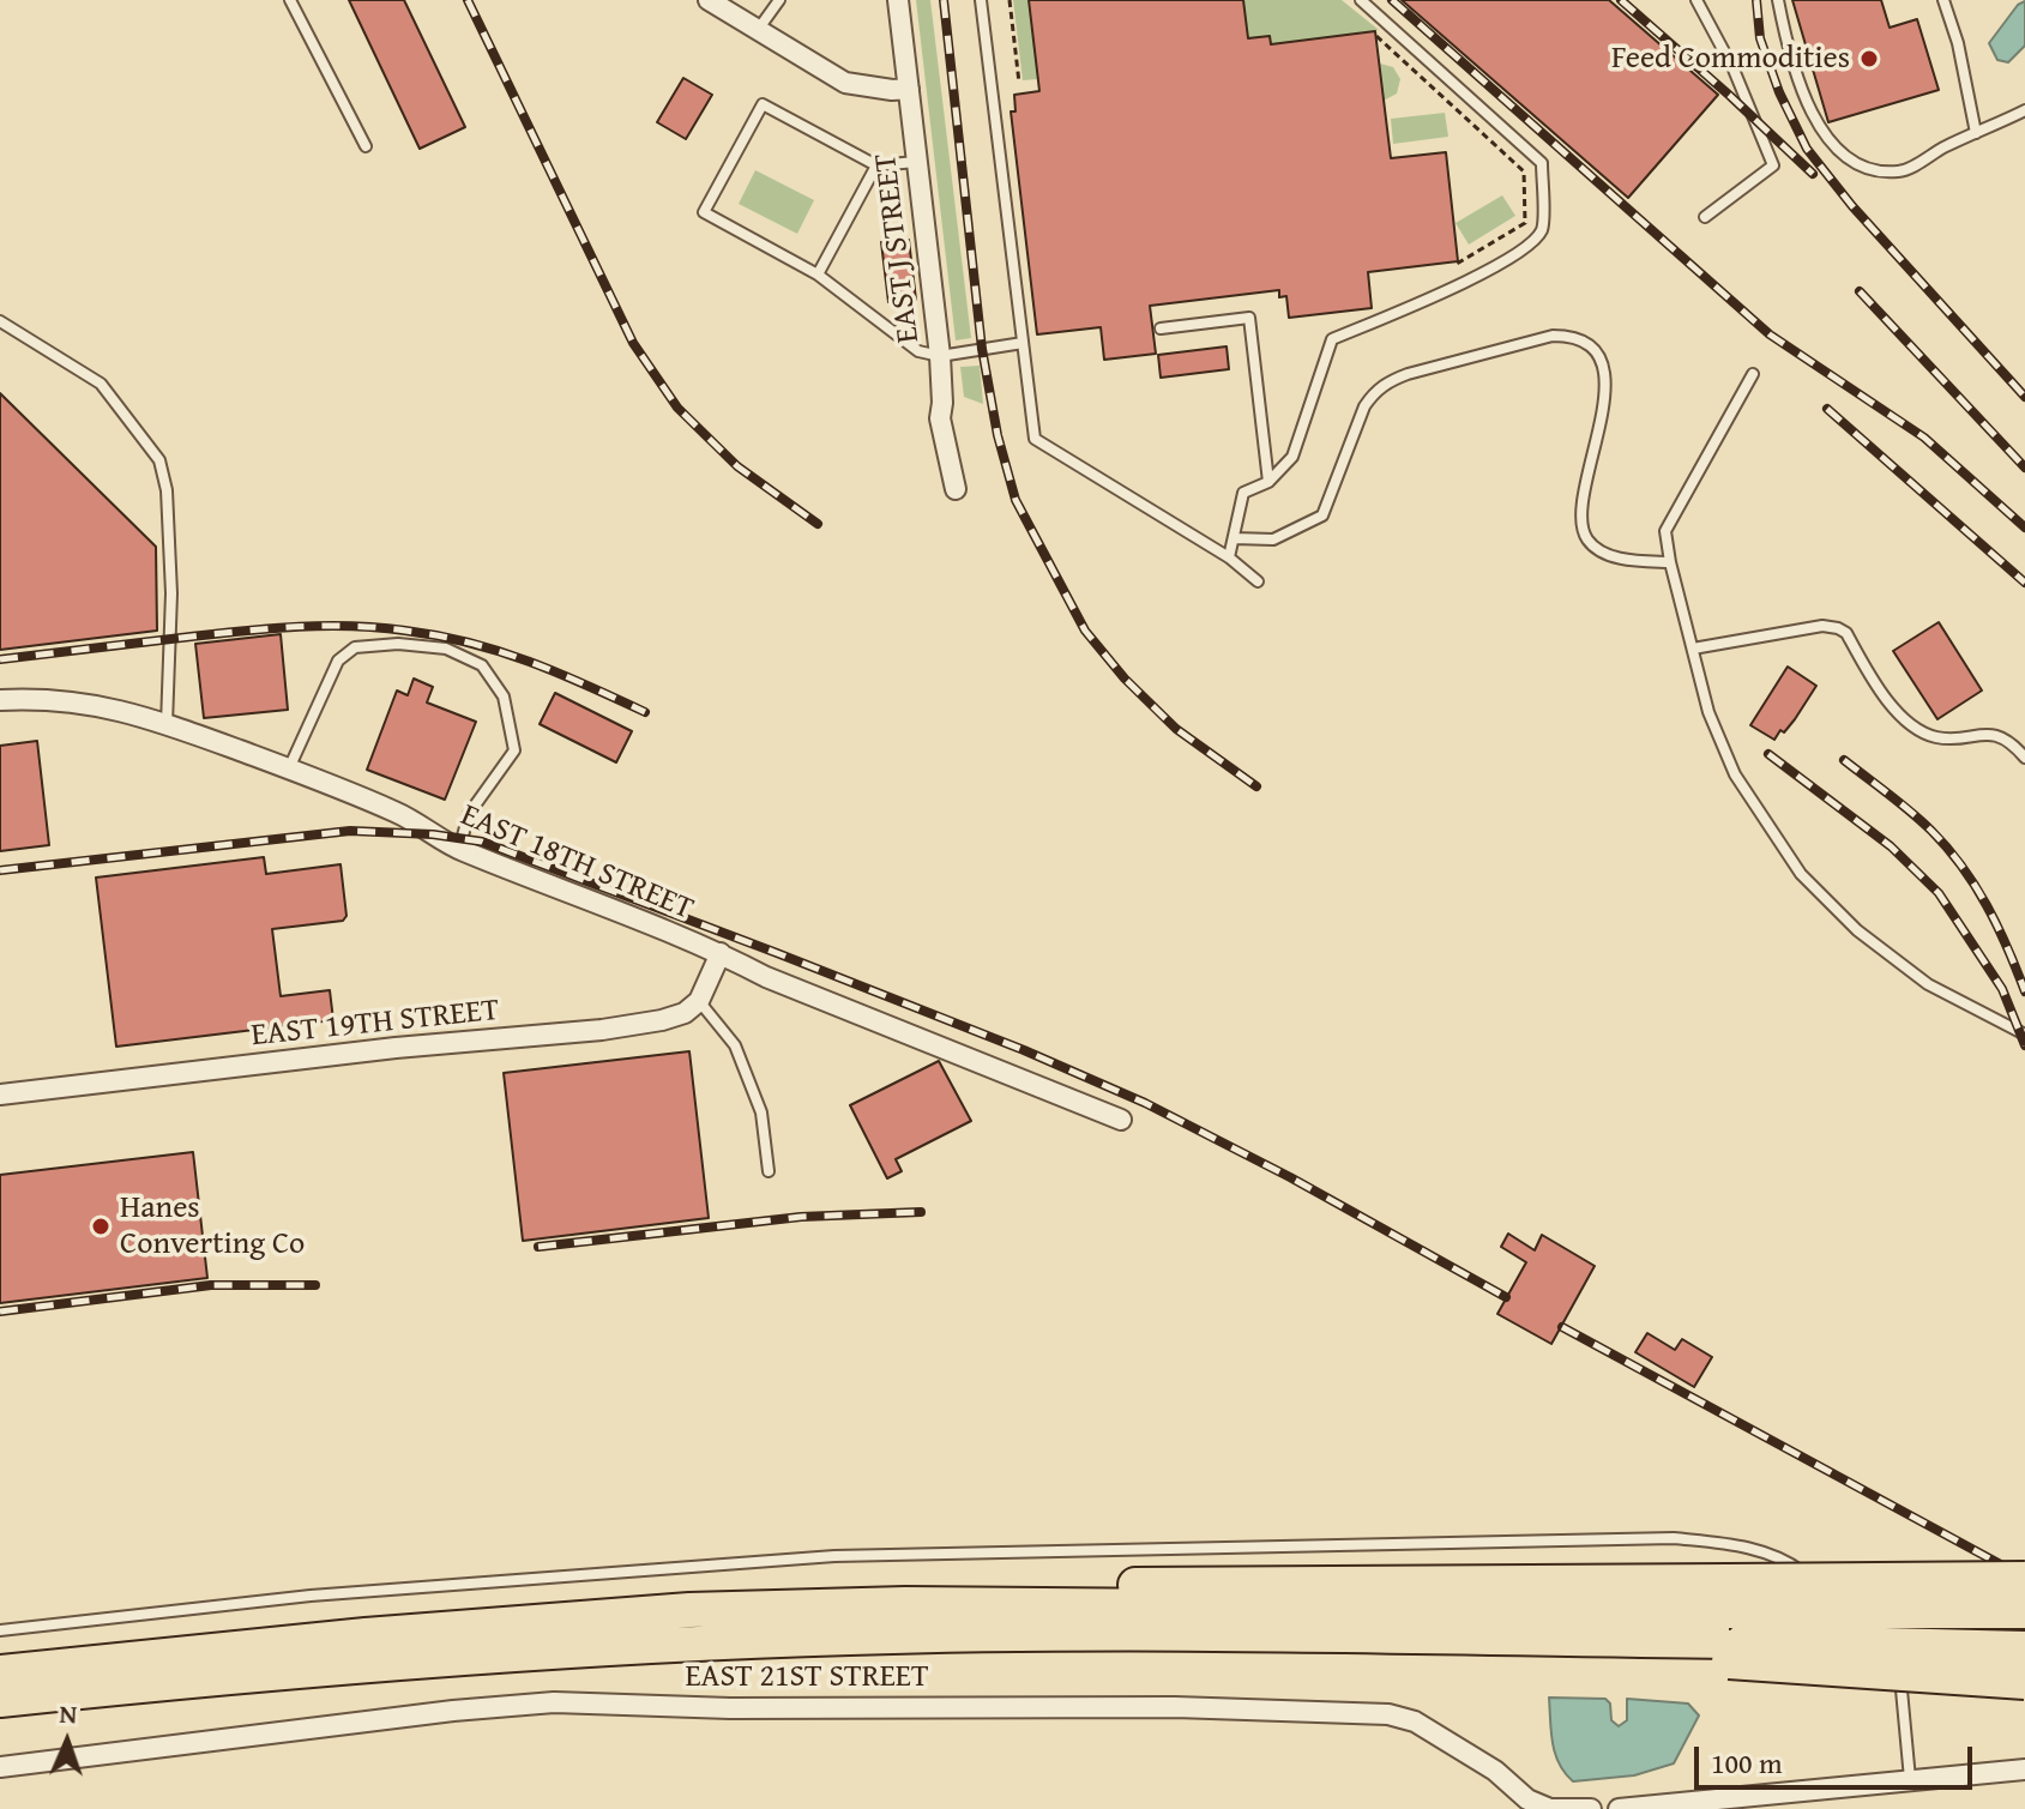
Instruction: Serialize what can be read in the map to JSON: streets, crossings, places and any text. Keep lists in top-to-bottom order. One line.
{"streets":{"street":["EAST J STREET","EAST 18TH STREET","EAST 19TH STREET","EAST 21ST STREET"]},"places":["Feed Commodities","Hanes Converting Co"],"scale_bar":"100 m","north":"top"}
